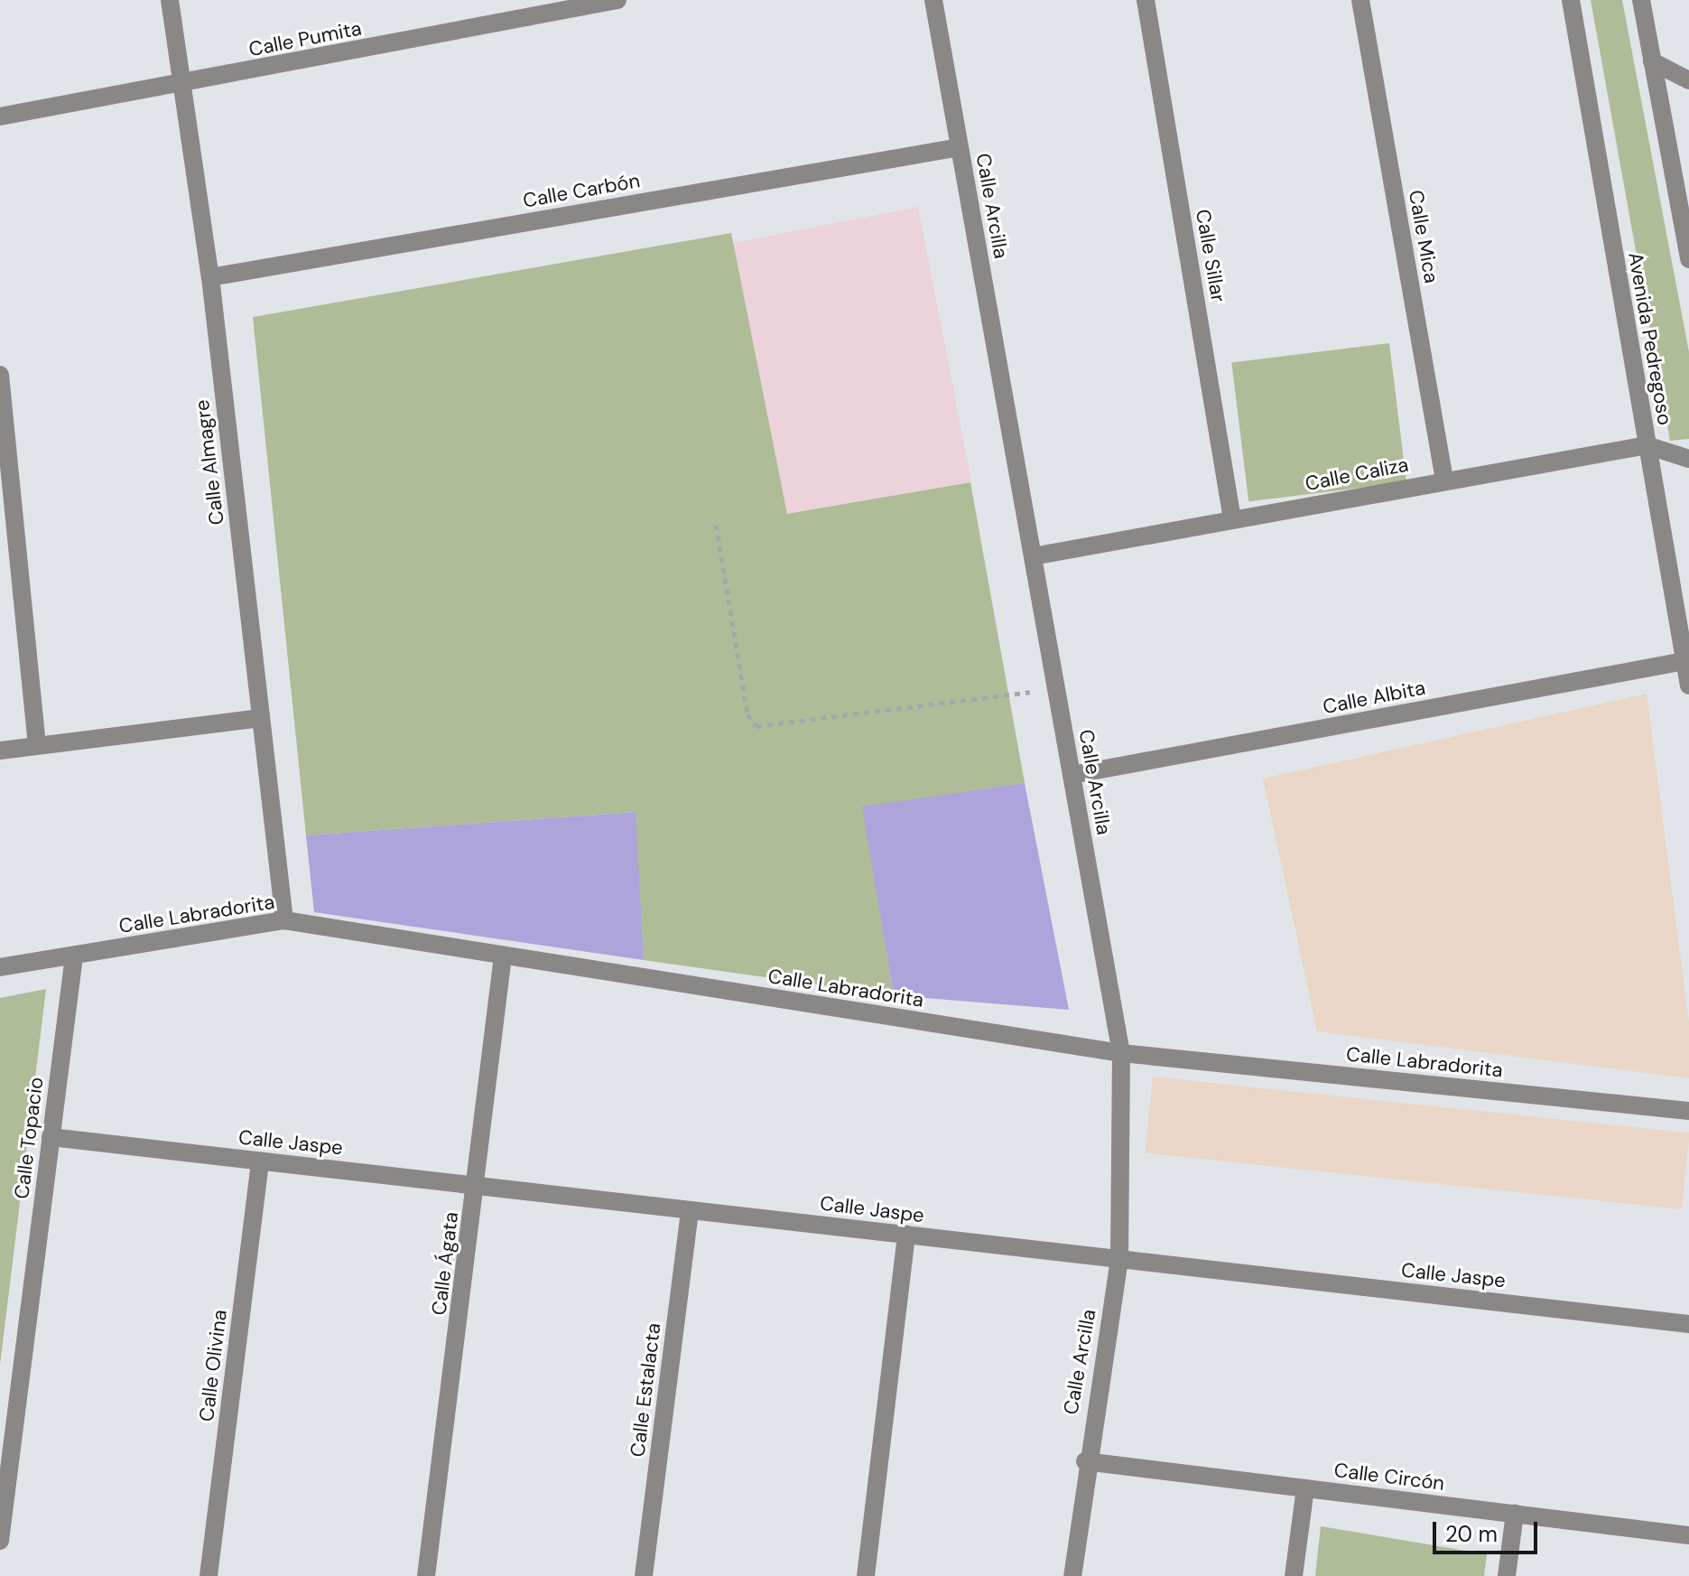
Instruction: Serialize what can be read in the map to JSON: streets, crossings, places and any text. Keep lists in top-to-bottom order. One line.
{"streets":{"street":["Calle Pumita","Calle Carbón","Calle Arcilla","Calle Mica","Calle Sillar","Avenida Pedregoso","Calle Almagre","Calle Caliza","Calle Albita","Calle Labradorita","Calle Topacio","Calle Jaspe","Calle Ágata","Calle Olivina","Calle Estalacta","Calle Circón"]},"crossings":[["Calle Pumita","Calle Almagre"],["Calle Carbón","Calle Arcilla"],["Calle Carbón","Calle Almagre"],["Calle Arcilla","Calle Caliza"],["Calle Arcilla","Calle Albita"],["Calle Arcilla","Calle Labradorita"],["Calle Arcilla","Calle Jaspe"],["Calle Arcilla","Calle Circón"],["Calle Mica","Calle Caliza"],["Calle Sillar","Calle Caliza"],["Avenida Pedregoso","Calle Caliza"],["Avenida Pedregoso","Calle Albita"],["Calle Almagre","Calle Labradorita"],["Calle Labradorita","Calle Topacio"],["Calle Labradorita","Calle Ágata"],["Calle Topacio","Calle Jaspe"],["Calle Jaspe","Calle Ágata"],["Calle Jaspe","Calle Olivina"],["Calle Jaspe","Calle Estalacta"]],"scale_bar":"20 m"}
